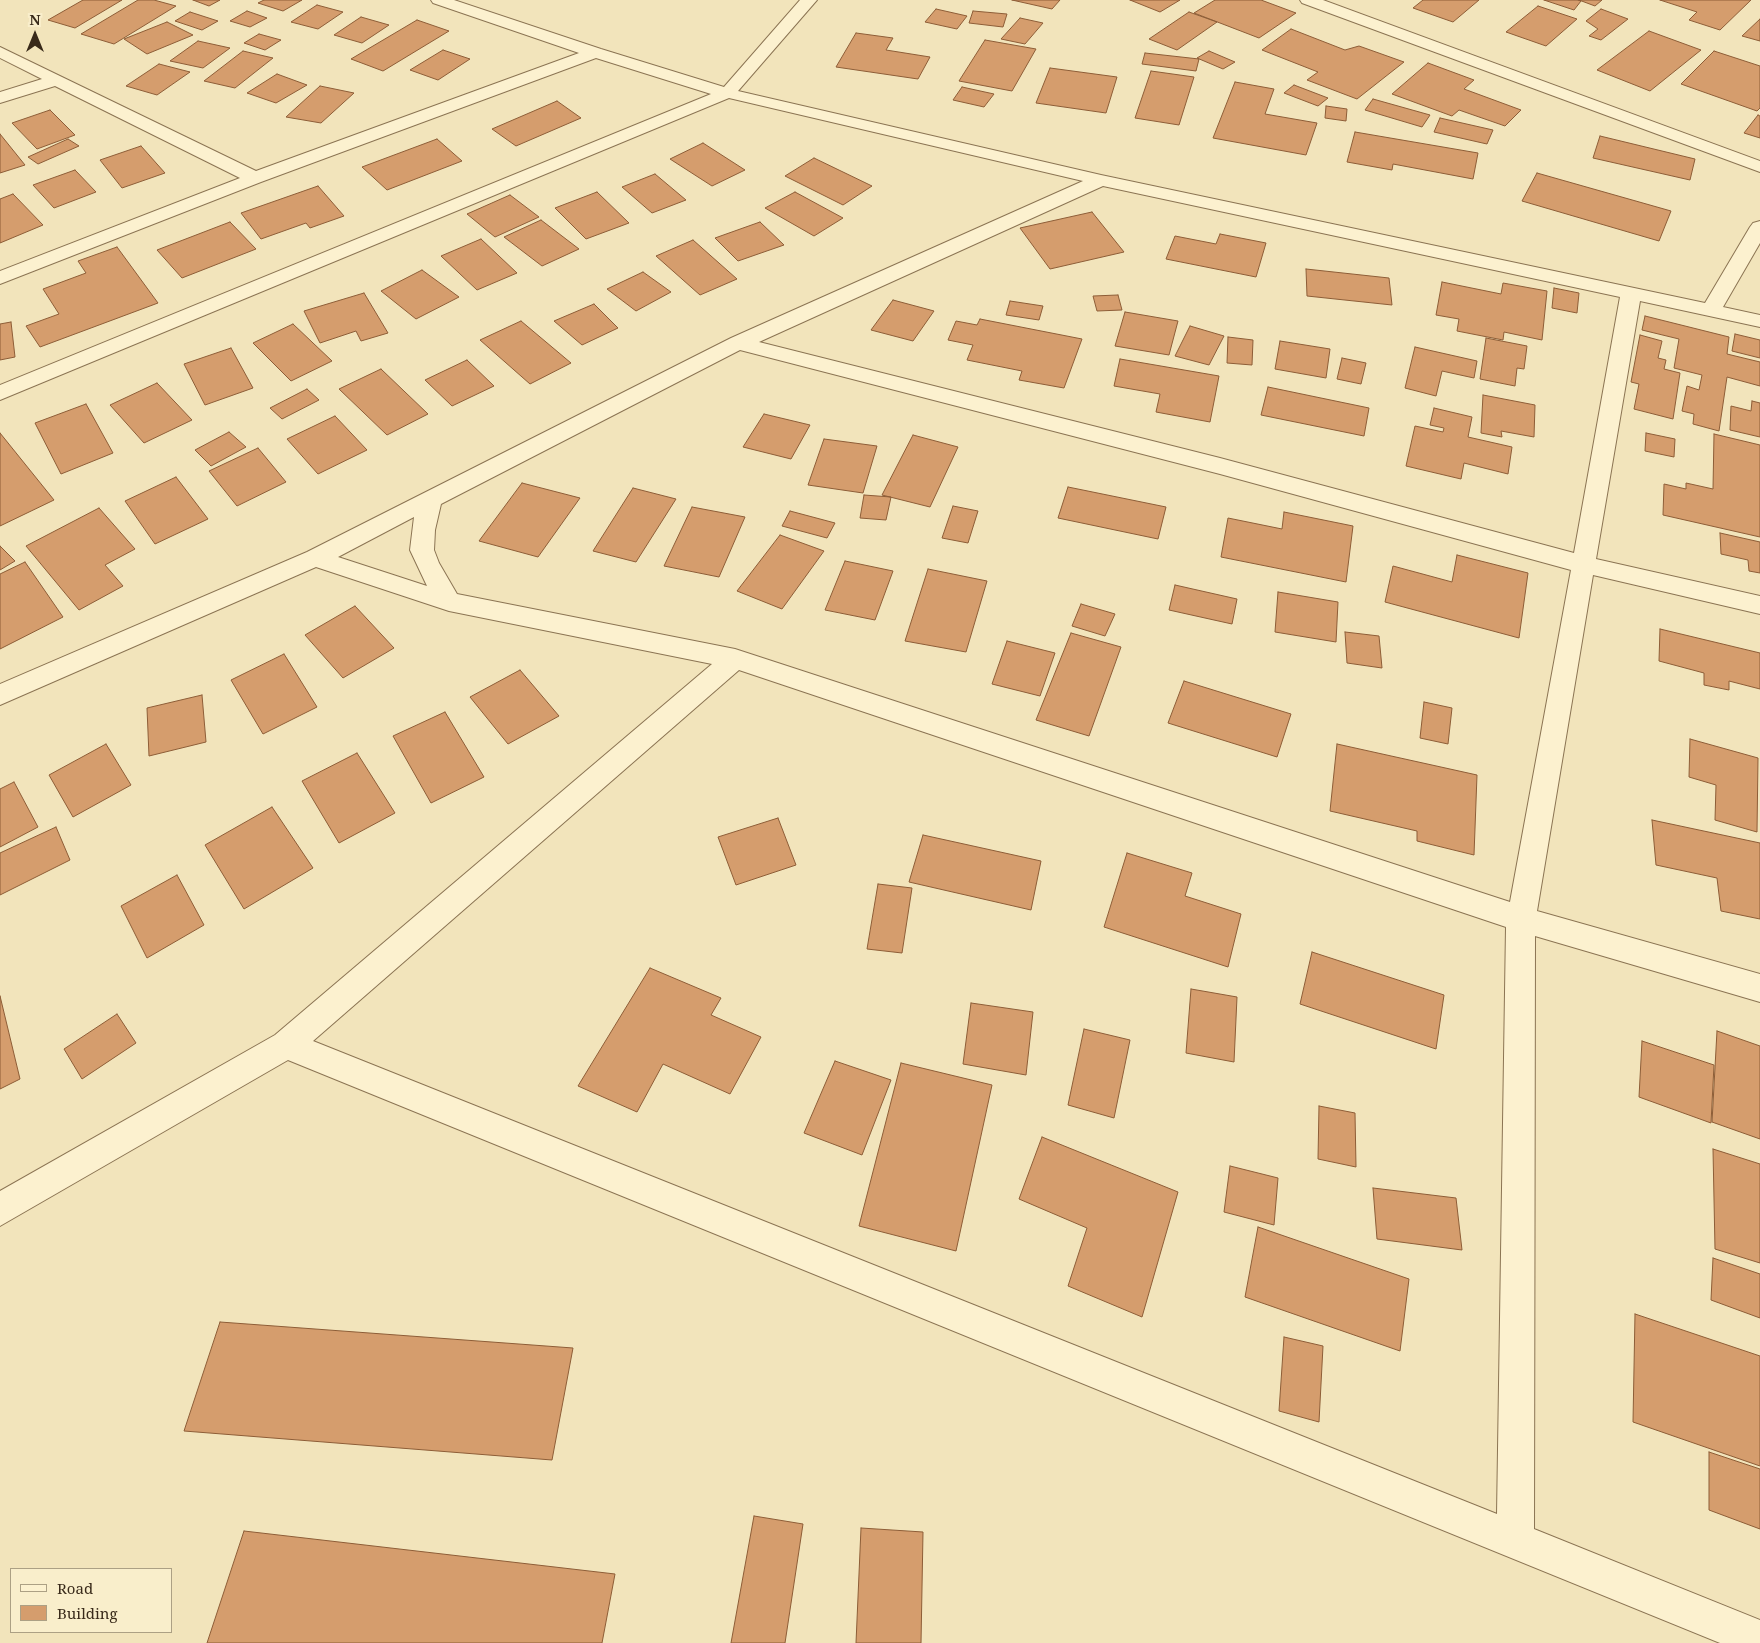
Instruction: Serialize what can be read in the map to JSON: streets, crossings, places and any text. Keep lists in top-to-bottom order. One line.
{"legend":["Road","Building"],"north":"top"}
